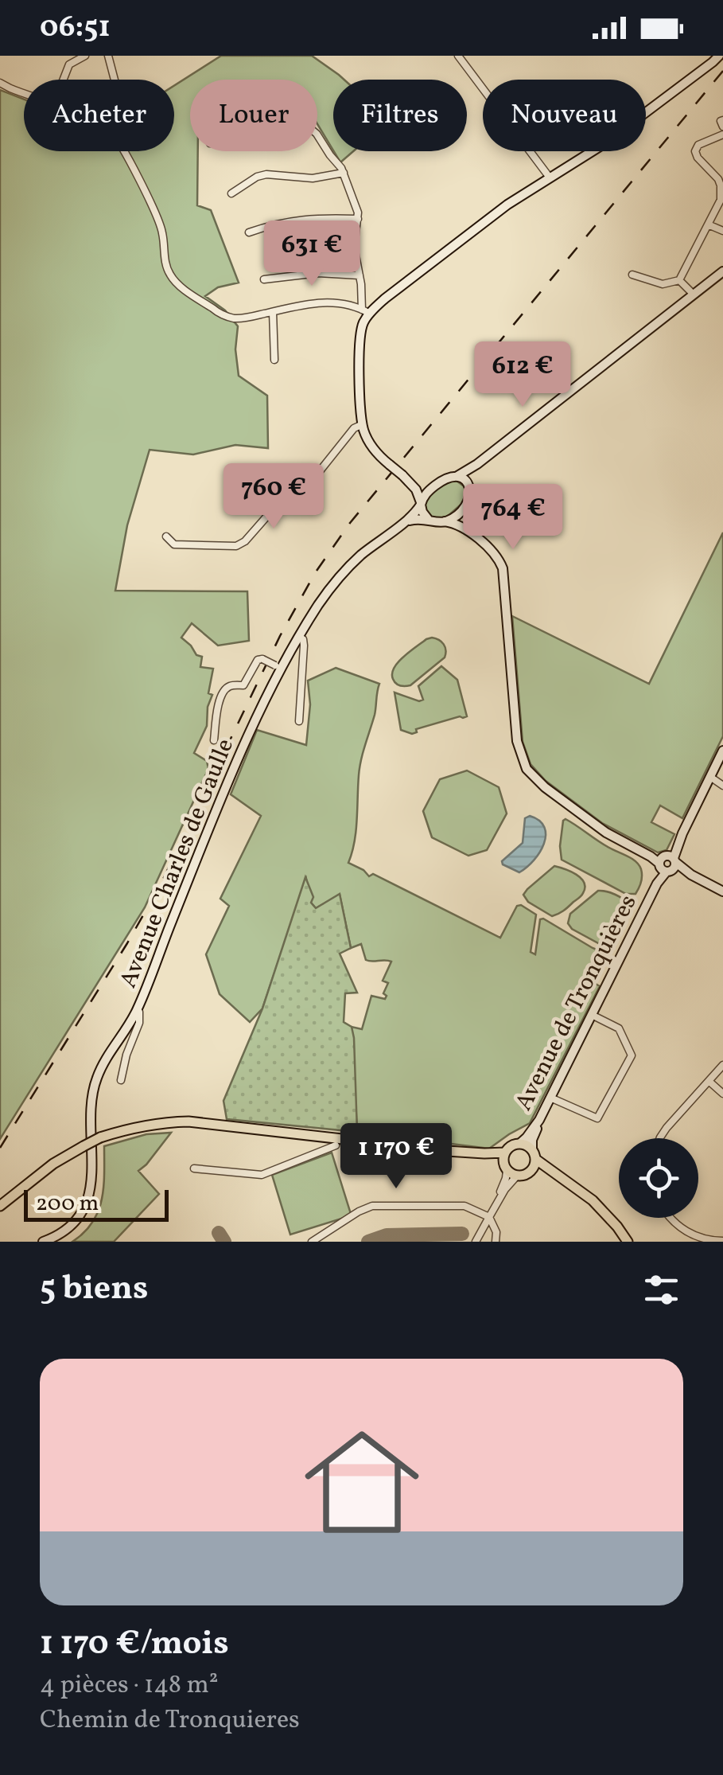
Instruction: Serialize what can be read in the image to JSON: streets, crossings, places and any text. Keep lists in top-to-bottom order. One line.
{"streets":{"street":["Avenue Charles de Gaulle","Avenue de Tronquières"]},"scale_bar":"200 m","page":{"status":"06:51","chip":["Acheter","Louer","Filtres","Nouveau"],"price":["631 €","612 €","760 €","764 €","1 170 €"],"scale":"200 m","heading":"5 biens","list":[{"name":"1 170 €/mois","note":"4 pièces · 148 m² · Chemin de Tronquieres"}]}}
